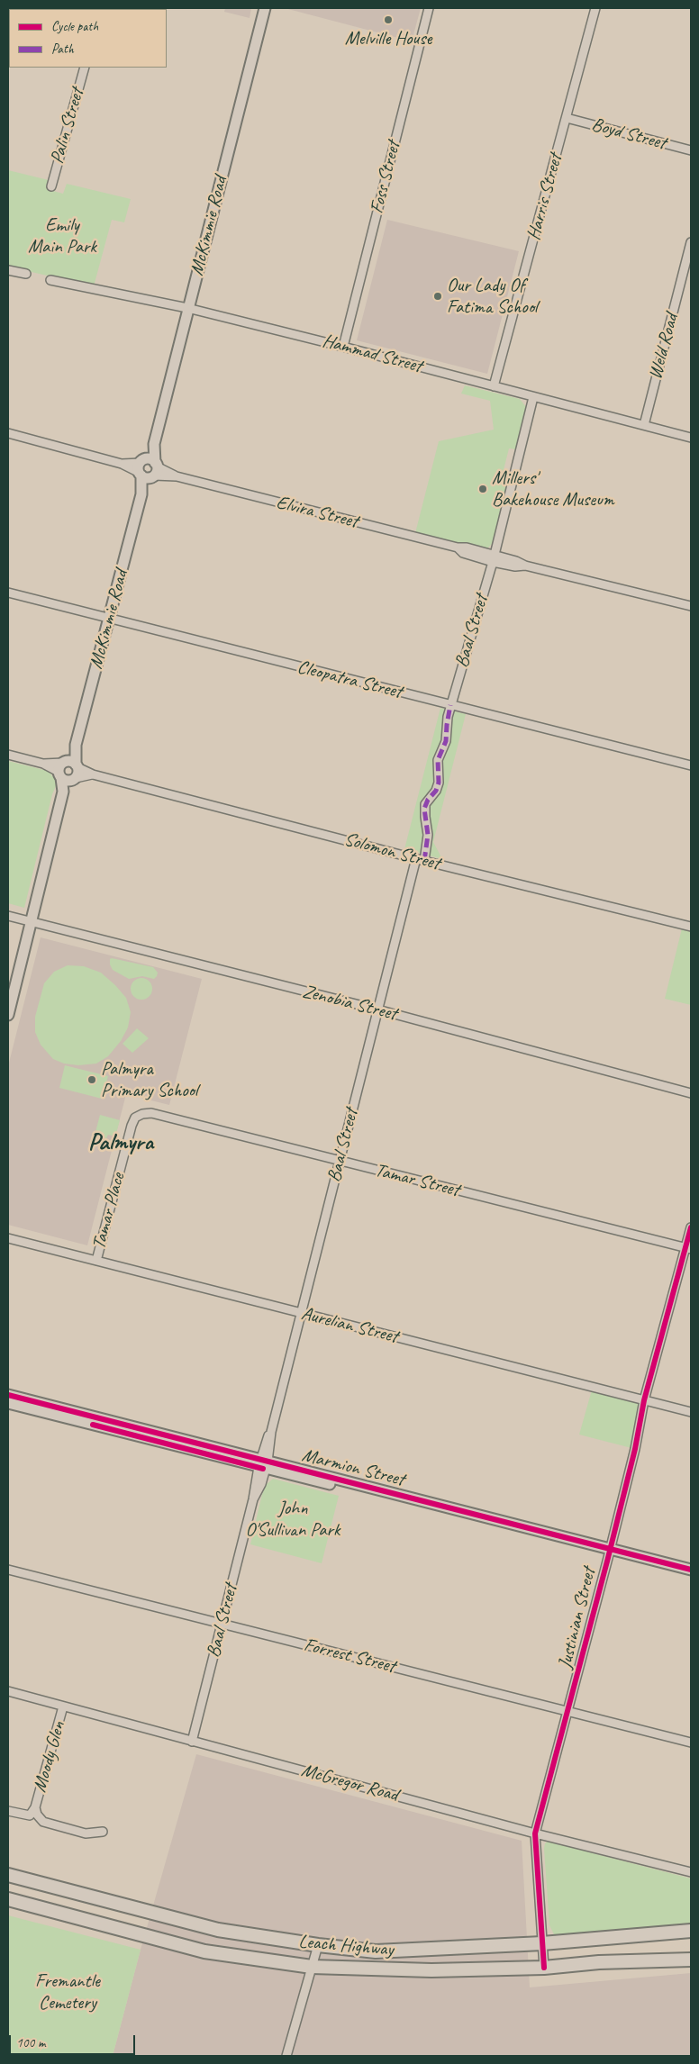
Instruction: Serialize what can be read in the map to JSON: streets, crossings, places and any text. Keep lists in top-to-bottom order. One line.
{"streets":{"highway":["Leach Highway"],"main road":["McKimmie Road","Marmion Street"],"street":["Palin Street","Boyd Street","Foss Street","Harris Street","Weld Road","Hammad Street","Elvira Street","Baal Street","Cleopatra Street","Solomon Street","Zenobia Street","Tamar Street","Tamar Place","Aurelian Street","Justinian Street","Forrest Street","Moody Glen","McGregor Road"]},"crossings":[["Boyd Street","Harris Street"],["Foss Street","Hammad Street"],["Harris Street","Hammad Street"],["McKimmie Road","Hammad Street"],["McKimmie Road","Elvira Street"],["McKimmie Road","Cleopatra Street"],["McKimmie Road","Solomon Street"],["Weld Road","Hammad Street"],["Hammad Street","Baal Street"],["Elvira Street","Baal Street"],["Baal Street","Cleopatra Street"],["Baal Street","Solomon Street"],["Baal Street","Zenobia Street"],["Baal Street","Tamar Street"],["Baal Street","Aurelian Street"],["Baal Street","Marmion Street"],["Baal Street","Forrest Street"],["Baal Street","McGregor Road"],["Tamar Street","Tamar Place"],["Tamar Street","Justinian Street"],["Tamar Place","Aurelian Street"],["Aurelian Street","Justinian Street"],["Marmion Street","Justinian Street"],["Justinian Street","Forrest Street"],["Justinian Street","McGregor Road"],["Justinian Street","Leach Highway"],["Moody Glen","McGregor Road"]],"districts":["Palmyra"],"parks":["Emily Main Park","John O'Sullivan Park","Fremantle Cemetery"],"places":["Melville House","Our Lady Of Fatima School","Millers' Bakehouse Museum","Palmyra Primary School"],"legend":["Cycle path","Path"],"scale_bar":"100 m"}
